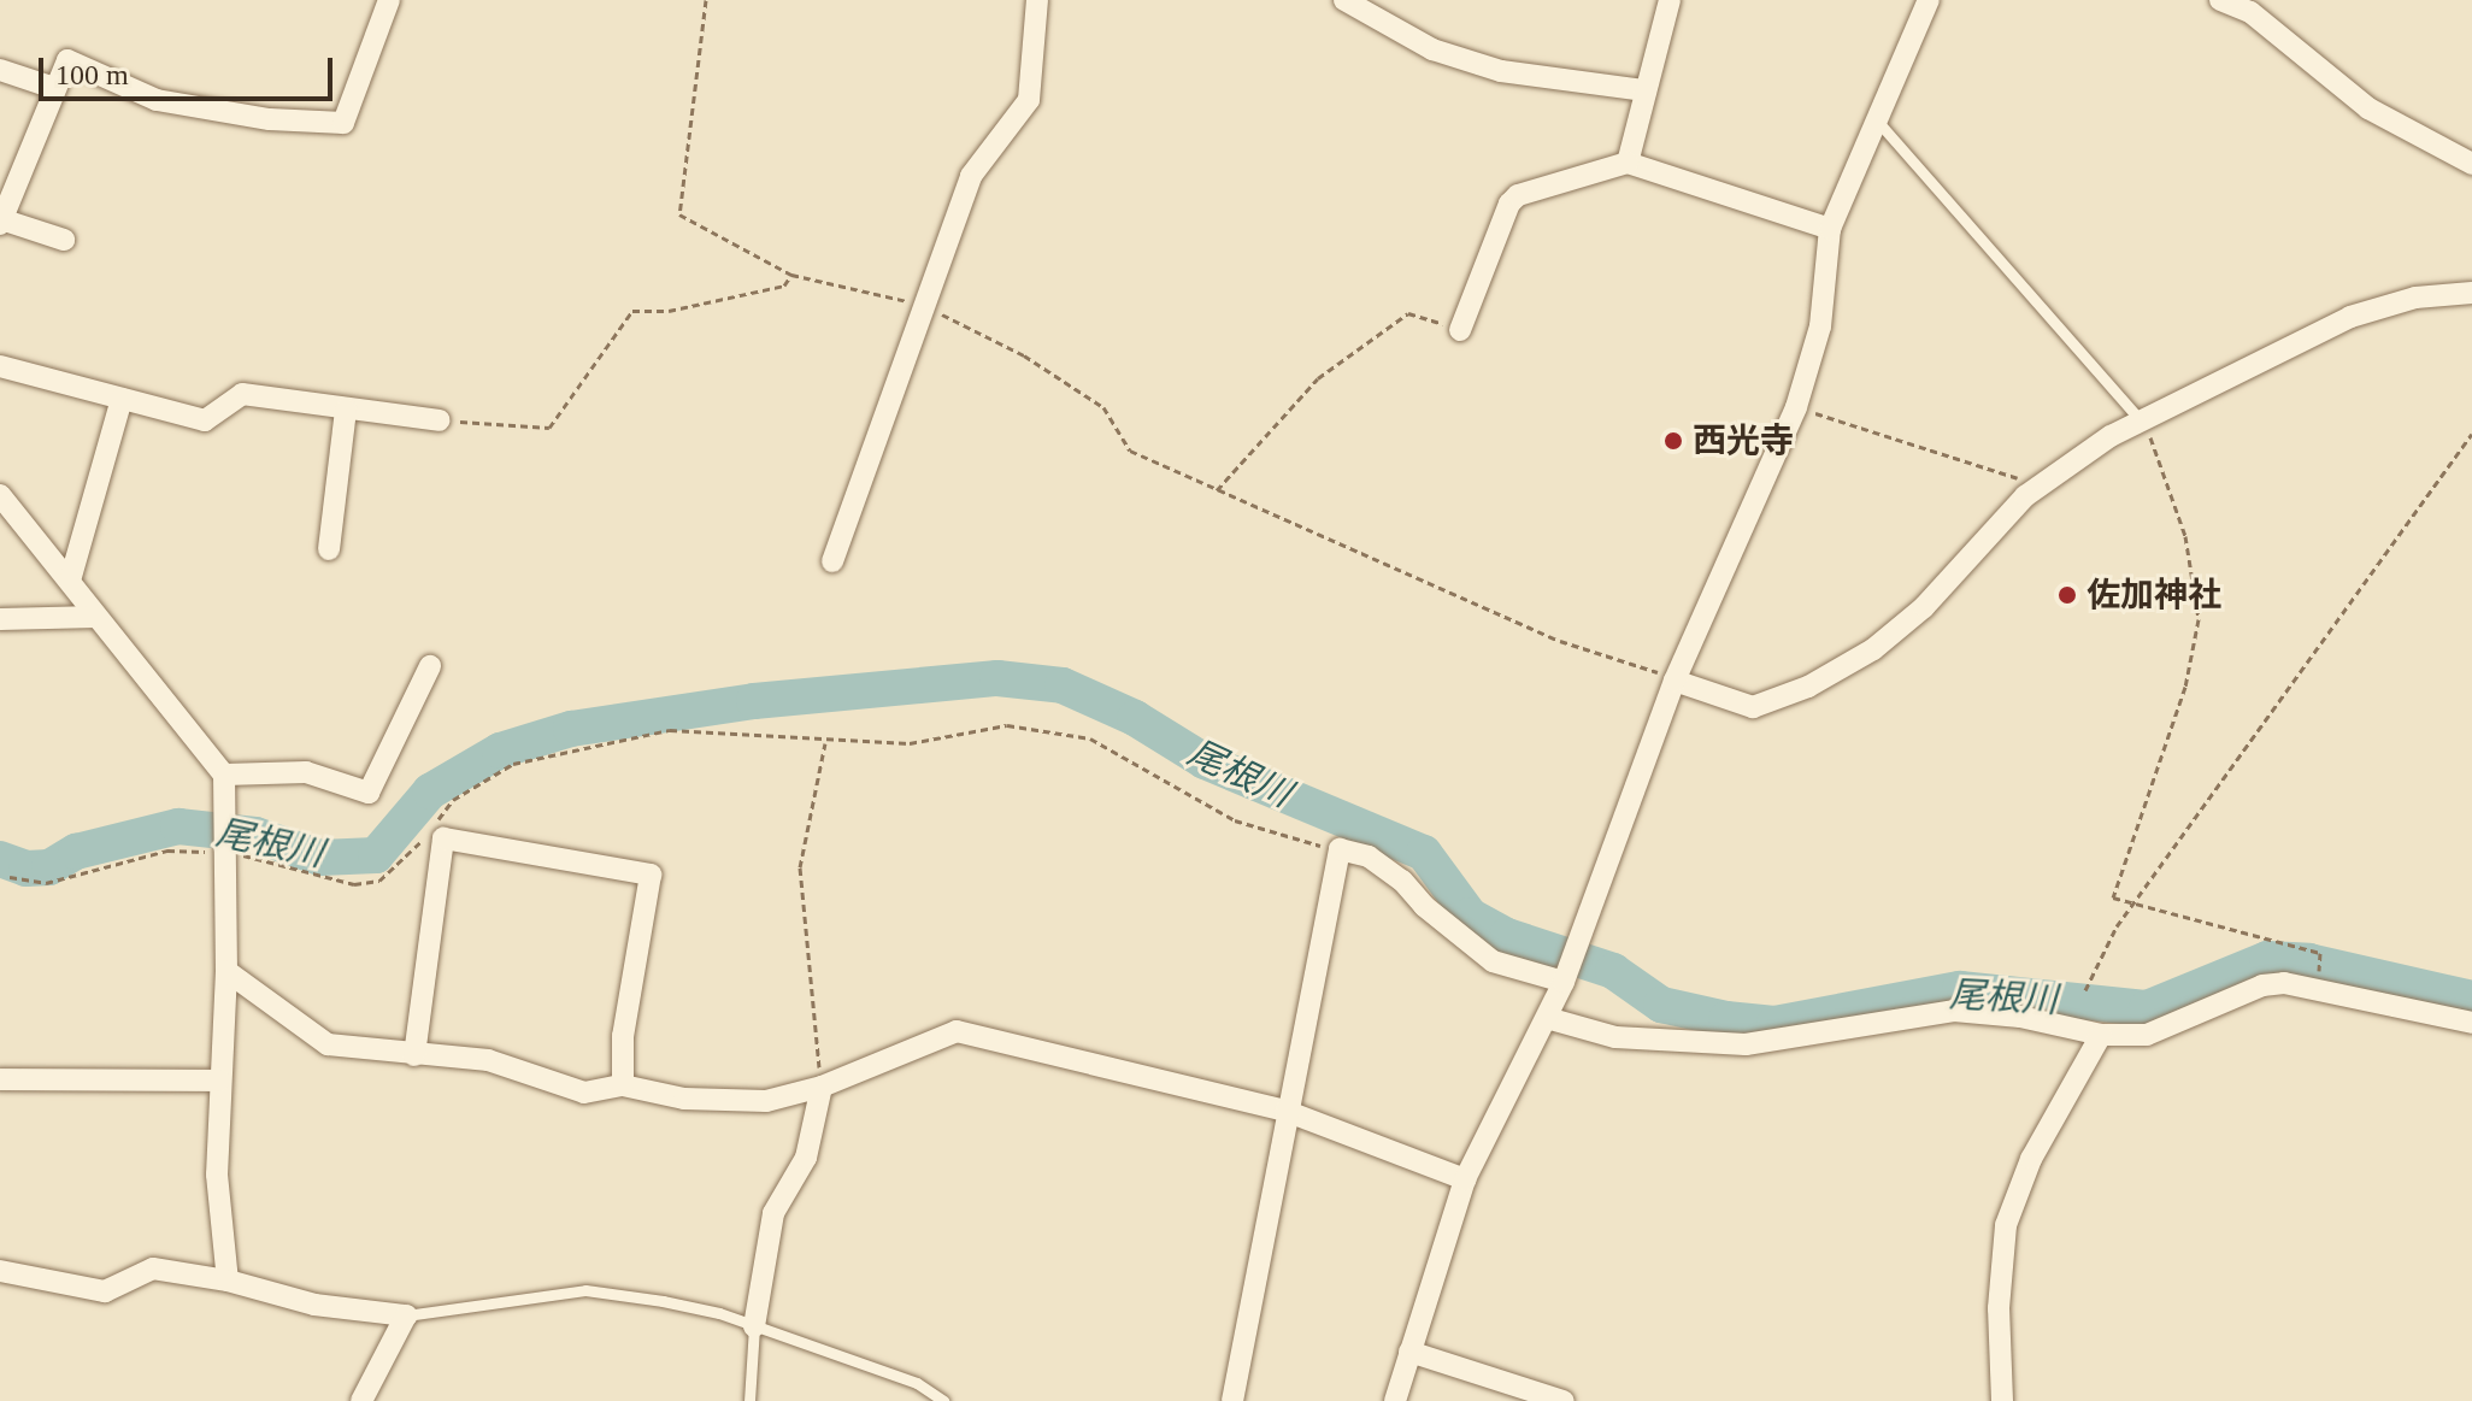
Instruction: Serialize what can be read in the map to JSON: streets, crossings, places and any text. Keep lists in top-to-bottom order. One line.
{"water":["尾根川"],"places":["西光寺","佐加神社"],"scale_bar":"100 m"}
